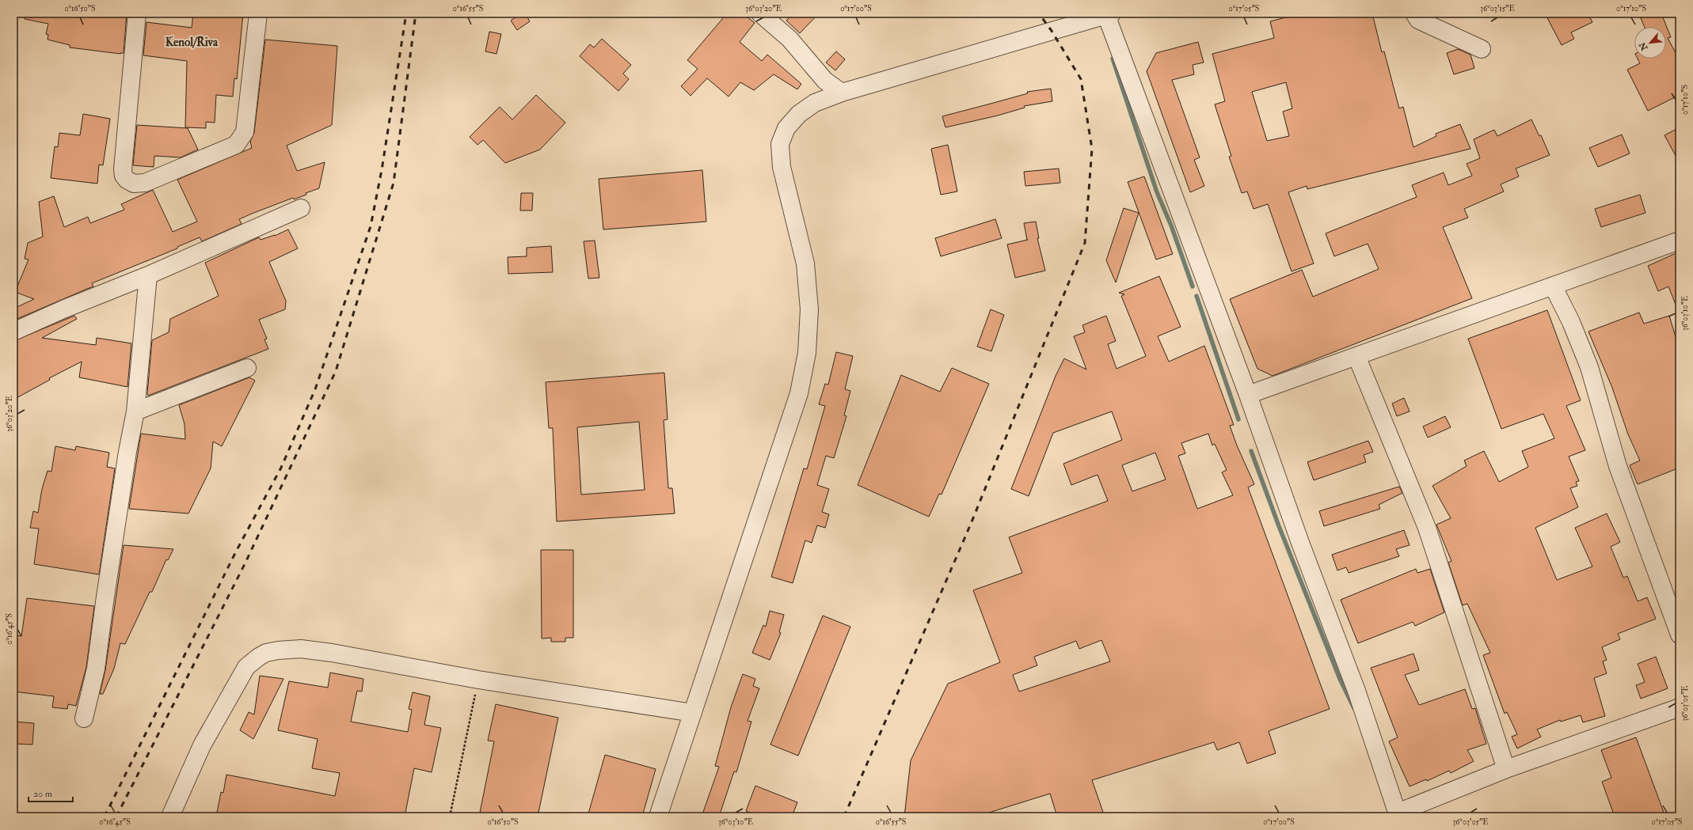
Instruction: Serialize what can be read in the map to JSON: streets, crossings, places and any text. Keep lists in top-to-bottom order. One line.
{"districts":["Kenol/Riva"],"scale_bar":"20 m","north":"bottom left","coordinates":["0°16'50\"S","0°16'55\"S","36°03'20\"E","0°17'00\"S","0°17'05\"S","36°03'15\"E","0°17'10\"S","36°03'10\"E","0°16'45\"S","36°03'05\"E"]}
